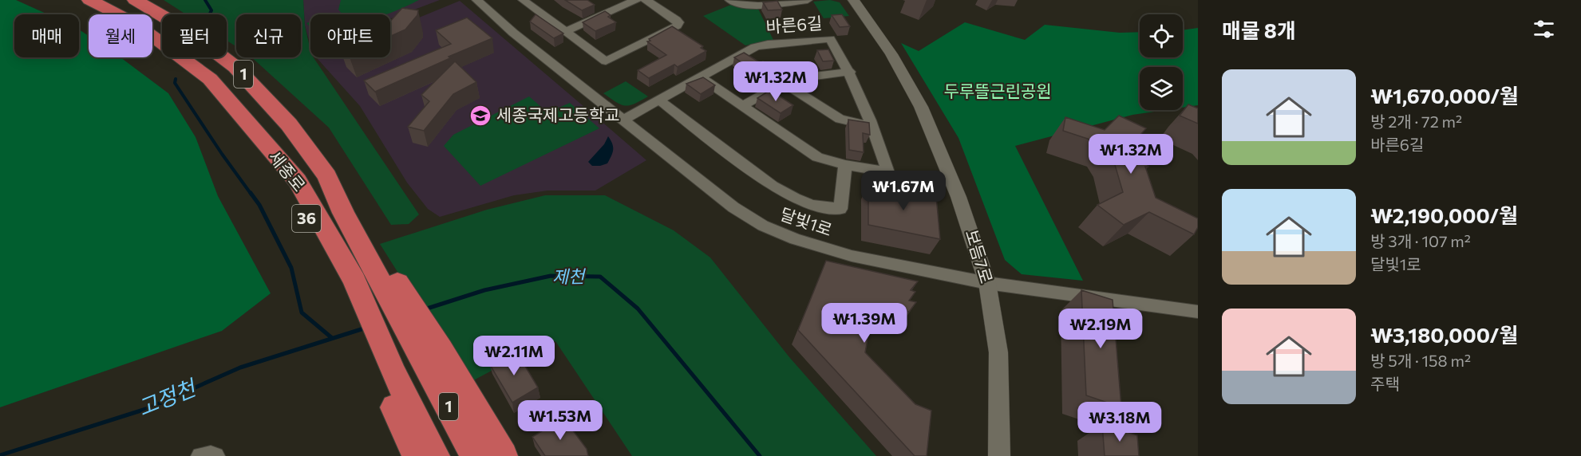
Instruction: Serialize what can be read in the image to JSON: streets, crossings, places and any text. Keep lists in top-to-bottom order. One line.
{"streets":{"highway":["1","세종로","36"],"street":["바른6길","달빛1로","보듬7로"]},"crossings":[["바른6길","달빛1로"],["1","36"],["세종로","36"],["달빛1로","보듬7로"]],"water":["제천","고정천"],"parks":["두루뜰근린공원"],"places":{"school or university":["세종국제고등학교"]},"page":{"heading":"매물 8개","chip":["매매","월세","필터","신규","아파트"],"list":[{"name":"₩1,670,000/월","note":"방 2개 · 72 m² · 바른6길"},{"name":"₩2,190,000/월","note":"방 3개 · 107 m² · 달빛1로"},{"name":"₩3,180,000/월","note":"방 5개 · 158 m² · 주택"}],"price":["₩1.32M","₩1.32M","₩1.67M","₩1.39M","₩2.19M","₩2.11M","₩1.53M","₩3.18M"]}}
